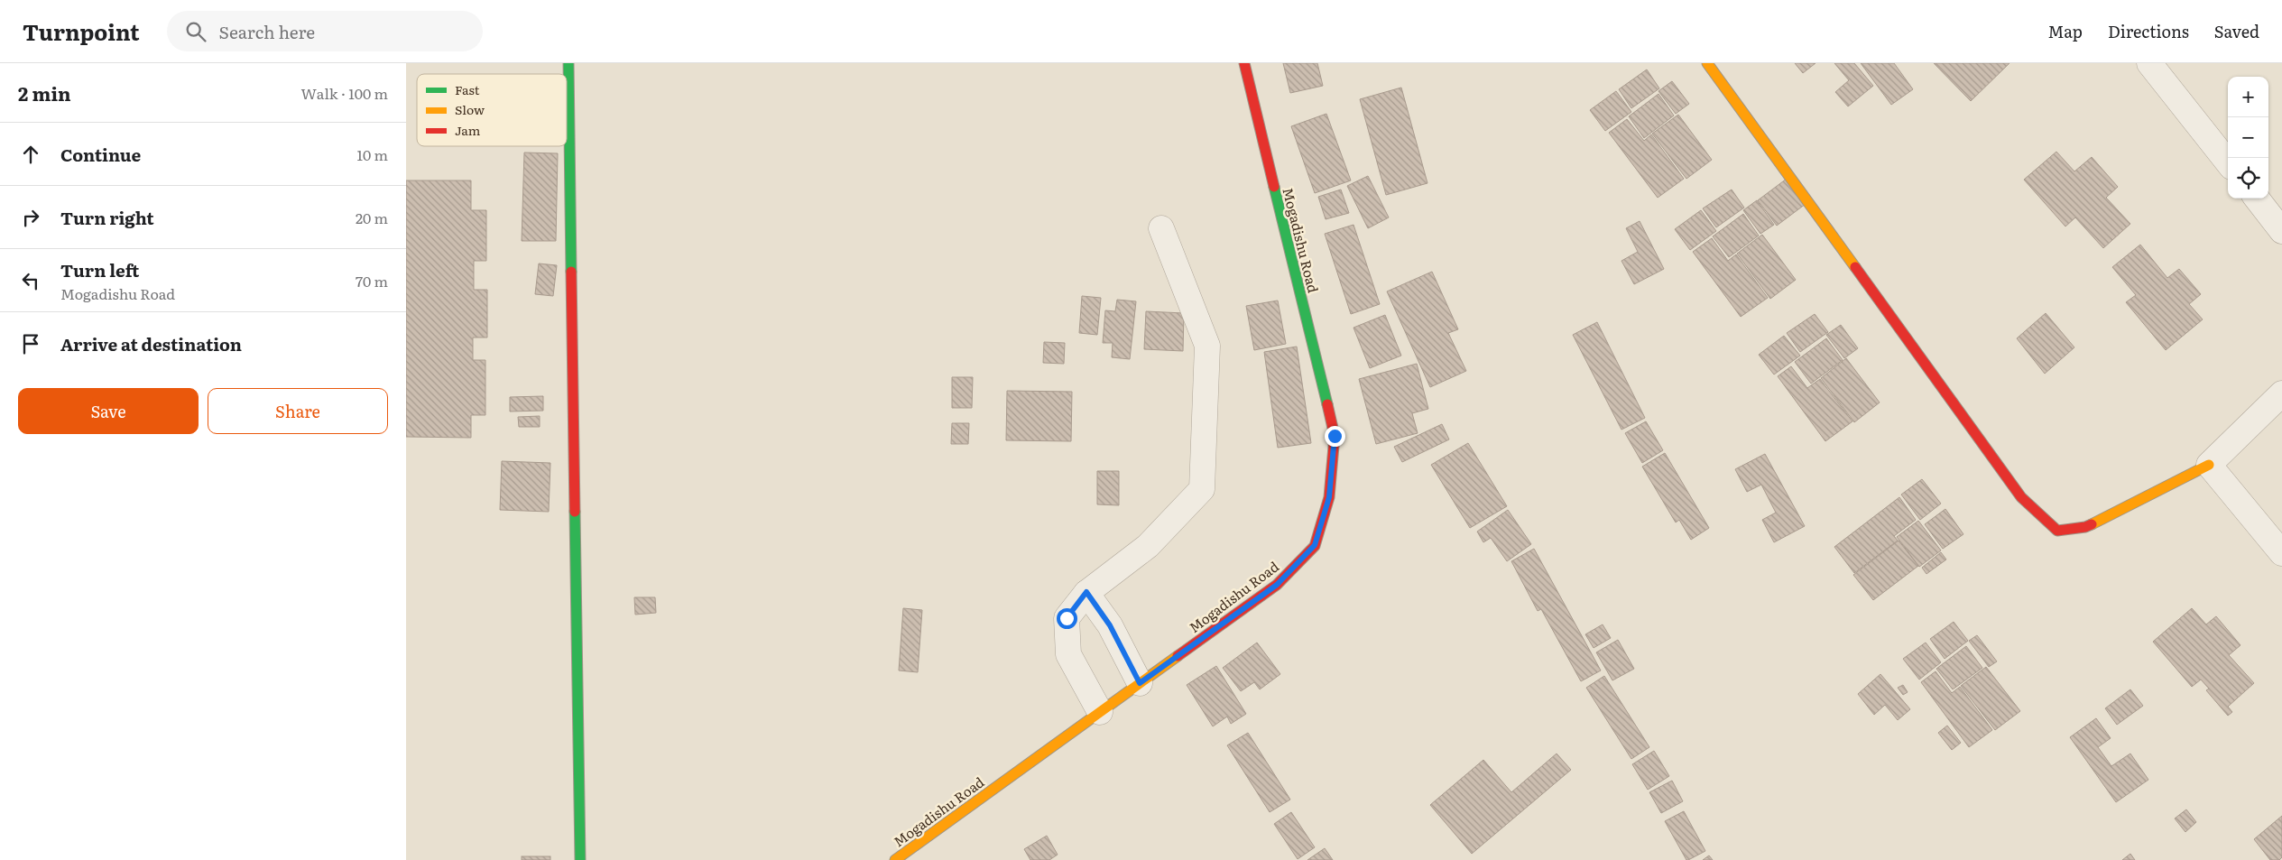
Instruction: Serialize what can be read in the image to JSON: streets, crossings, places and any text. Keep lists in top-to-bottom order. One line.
{"streets":{"street":["Mogadishu Road"]},"legend":["Fast","Slow","Jam"],"page":{"header":"Turnpoint","search":"Search here","nav":["Map","Directions","Saved"],"heading":["2 min","Walk · 100 m"],"map_buttons":["+","−"],"list":[["Continue","10 m"],["Turn right","20 m"],["Turn left","Mogadishu Road","70 m"],"Arrive at destination"],"buttons":["Save","Share"]}}
